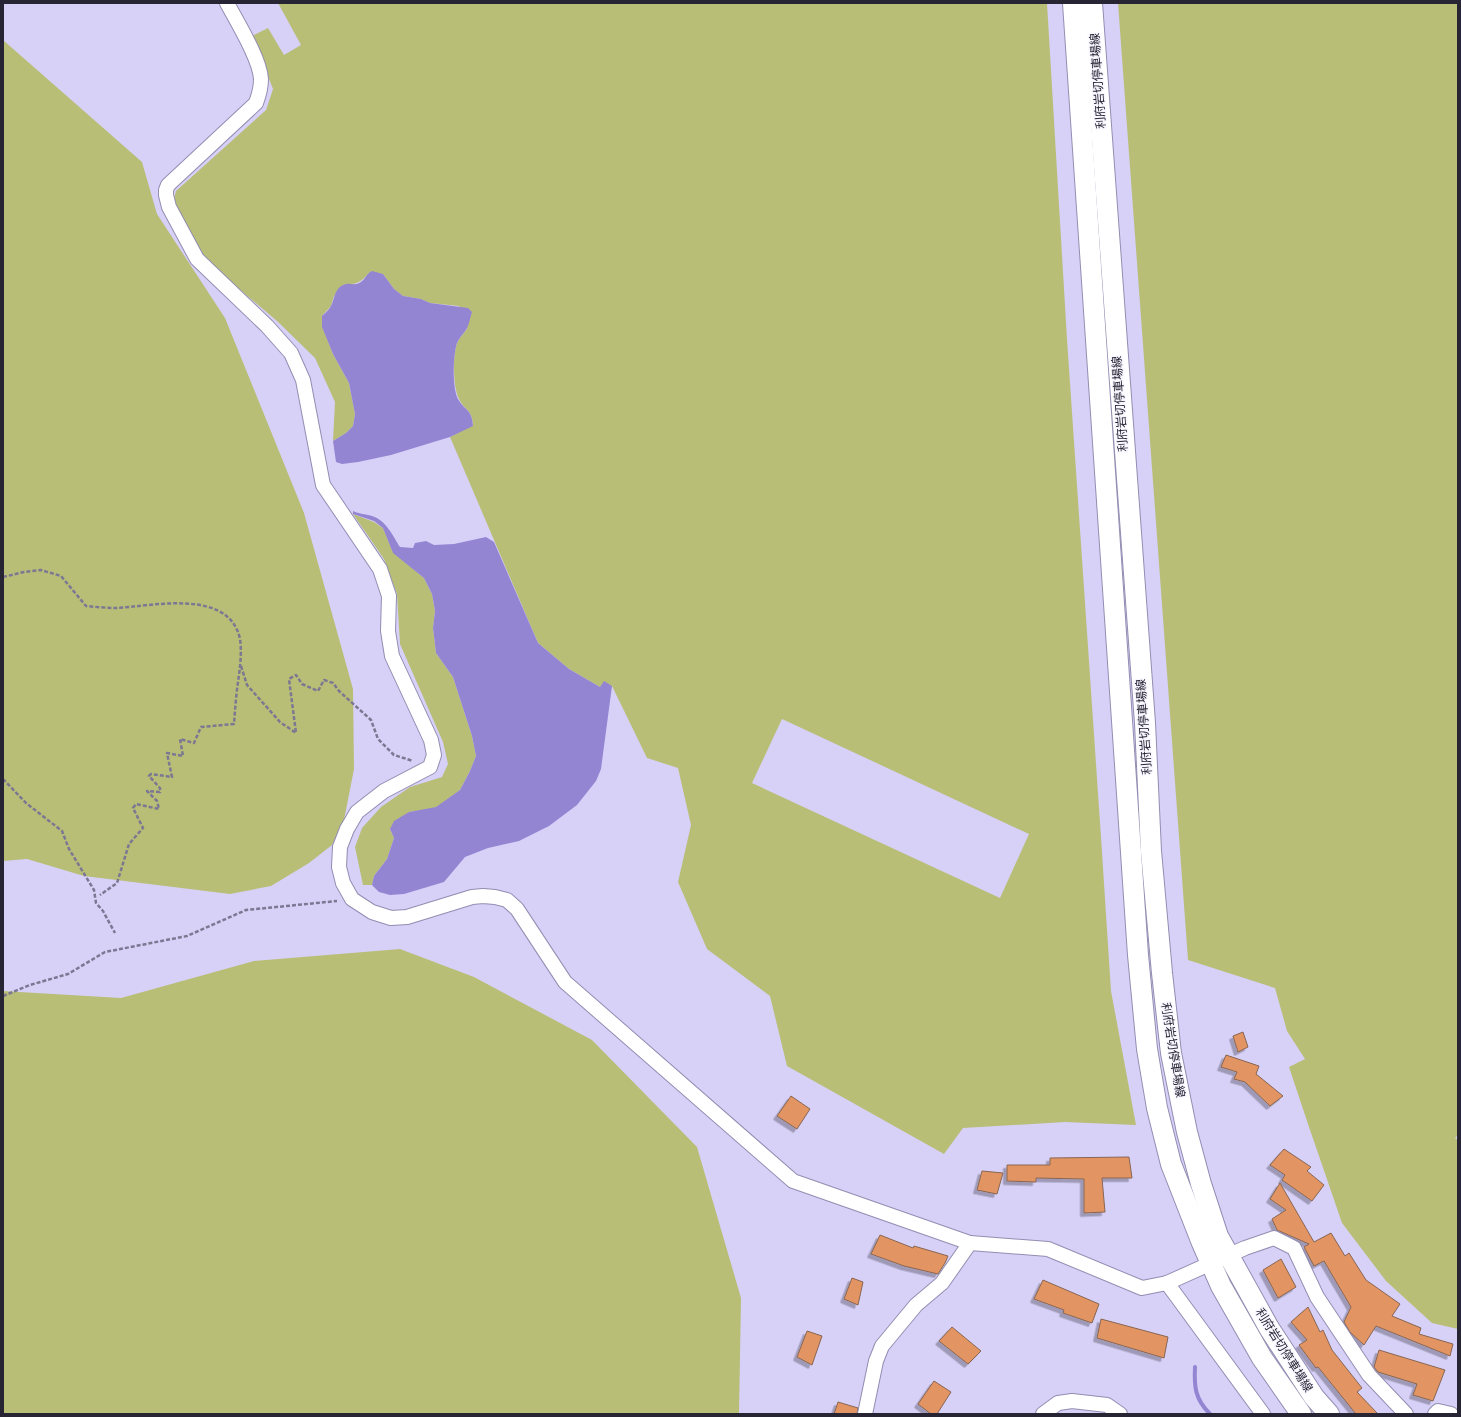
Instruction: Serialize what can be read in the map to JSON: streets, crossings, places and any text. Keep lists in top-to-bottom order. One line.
{"streets":{"main road":["利府岩切停車場線"]}}
